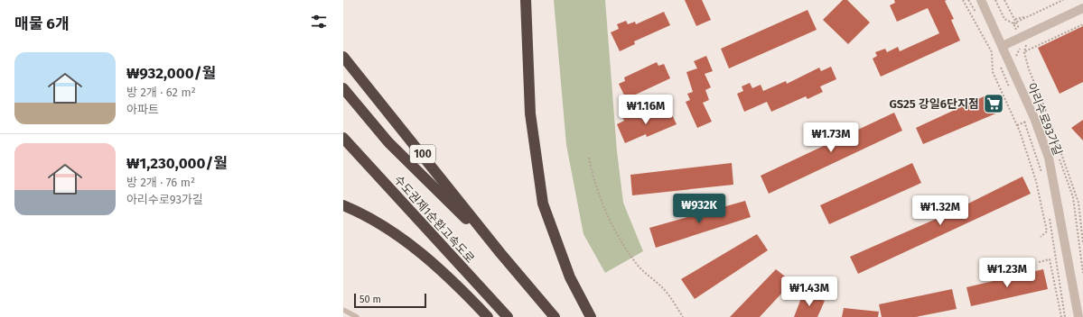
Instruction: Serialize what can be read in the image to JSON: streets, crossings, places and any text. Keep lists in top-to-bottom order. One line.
{"streets":{"highway":["100","수도권제1순환고속도로"],"street":["아리수로93가길"]},"places":{"supermarket":["GS25 강일6단지점"]},"scale_bar":"50 m","page":{"heading":"매물 6개","list":[{"name":"₩932,000/월","note":"방 2개 · 62 m² · 아파트"},{"name":"₩1,230,000/월","note":"방 2개 · 76 m² · 아리수로93가길"}],"price":["₩1.16M","₩1.73M","₩932K","₩1.32M","₩1.23M","₩1.43M"],"scale":"50 m"}}
